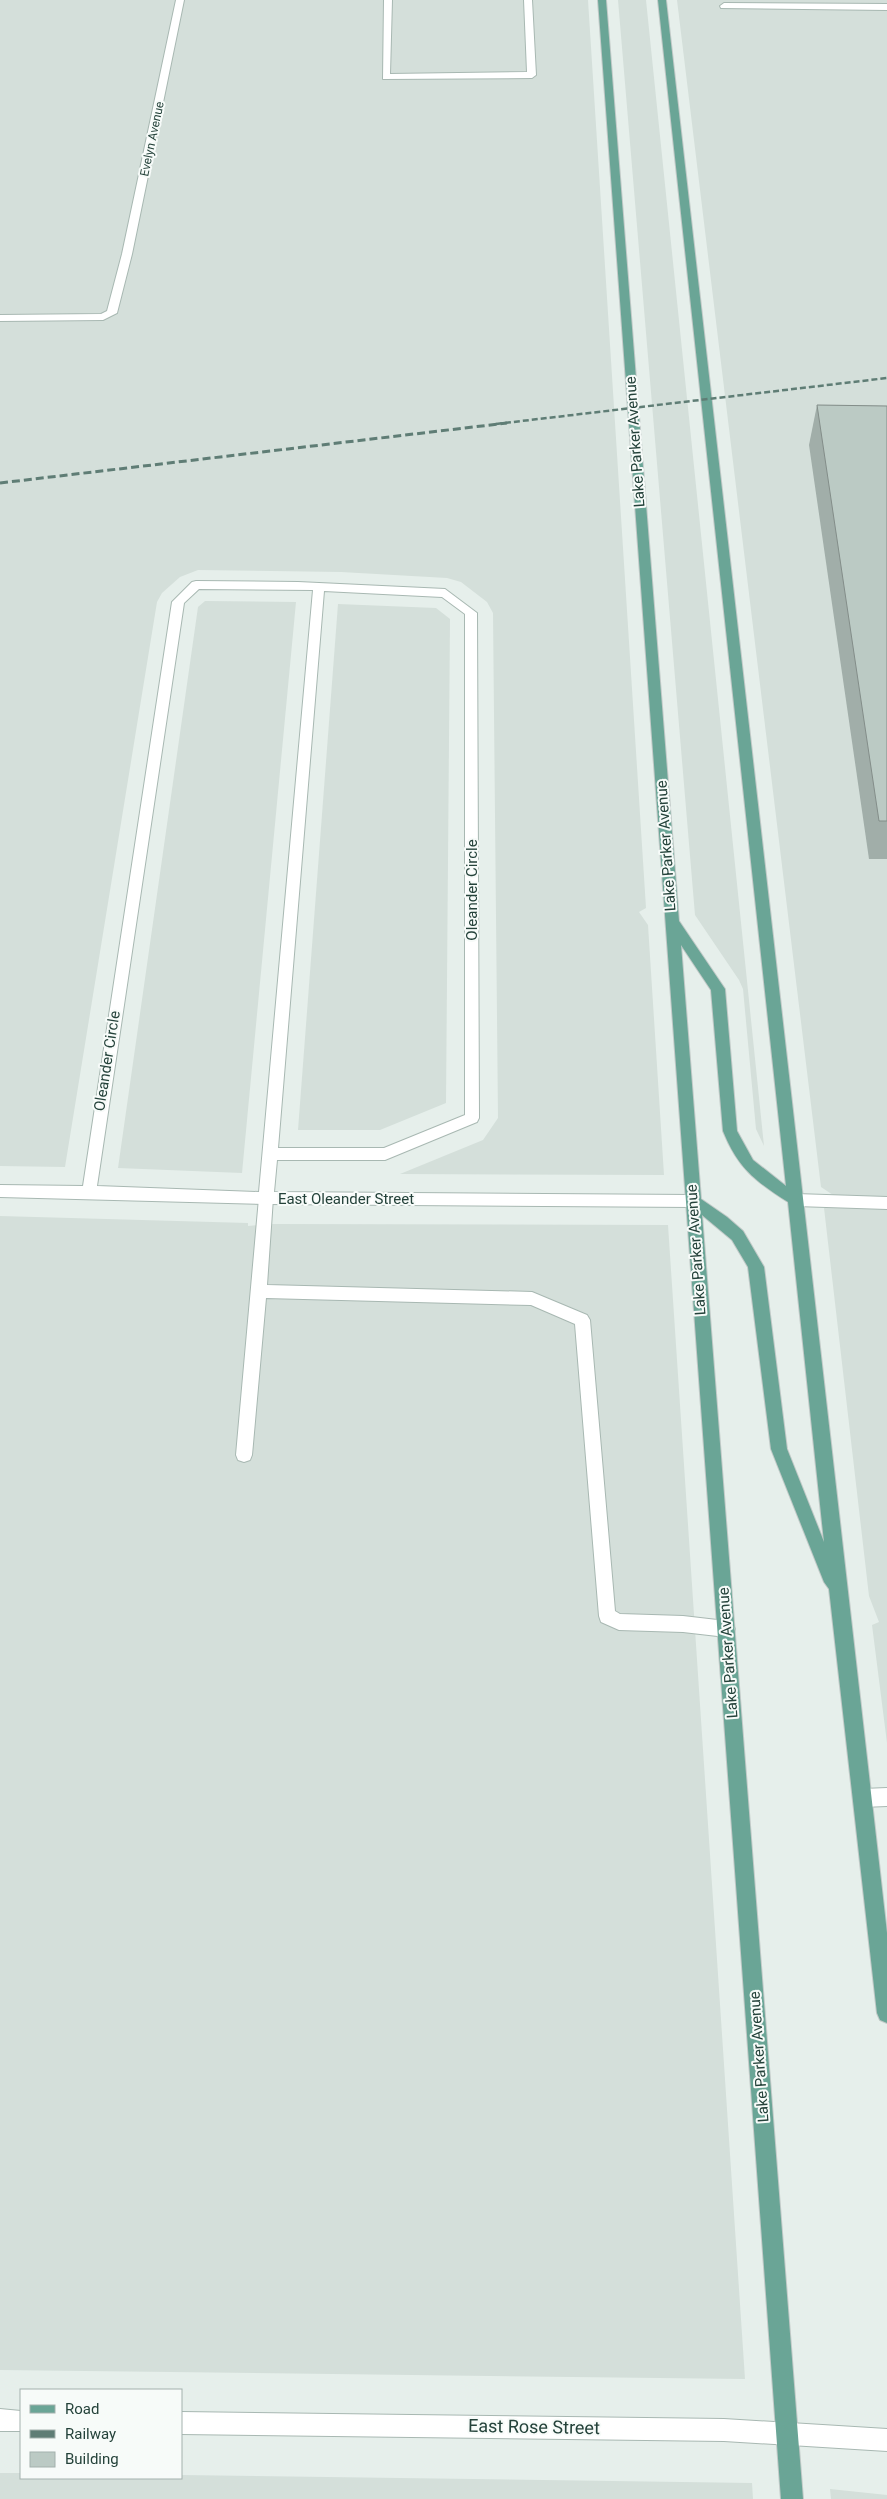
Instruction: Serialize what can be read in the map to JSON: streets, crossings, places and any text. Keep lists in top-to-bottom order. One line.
{"streets":{"main road":["Lake Parker Avenue"],"street":["Evelyn Avenue","Oleander Circle","East Oleander Street","East Rose Street"]},"crossings":[["Lake Parker Avenue","East Oleander Street"],["Lake Parker Avenue","East Rose Street"],["Oleander Circle","East Oleander Street"]],"legend":["Road","Railway","Building"]}
